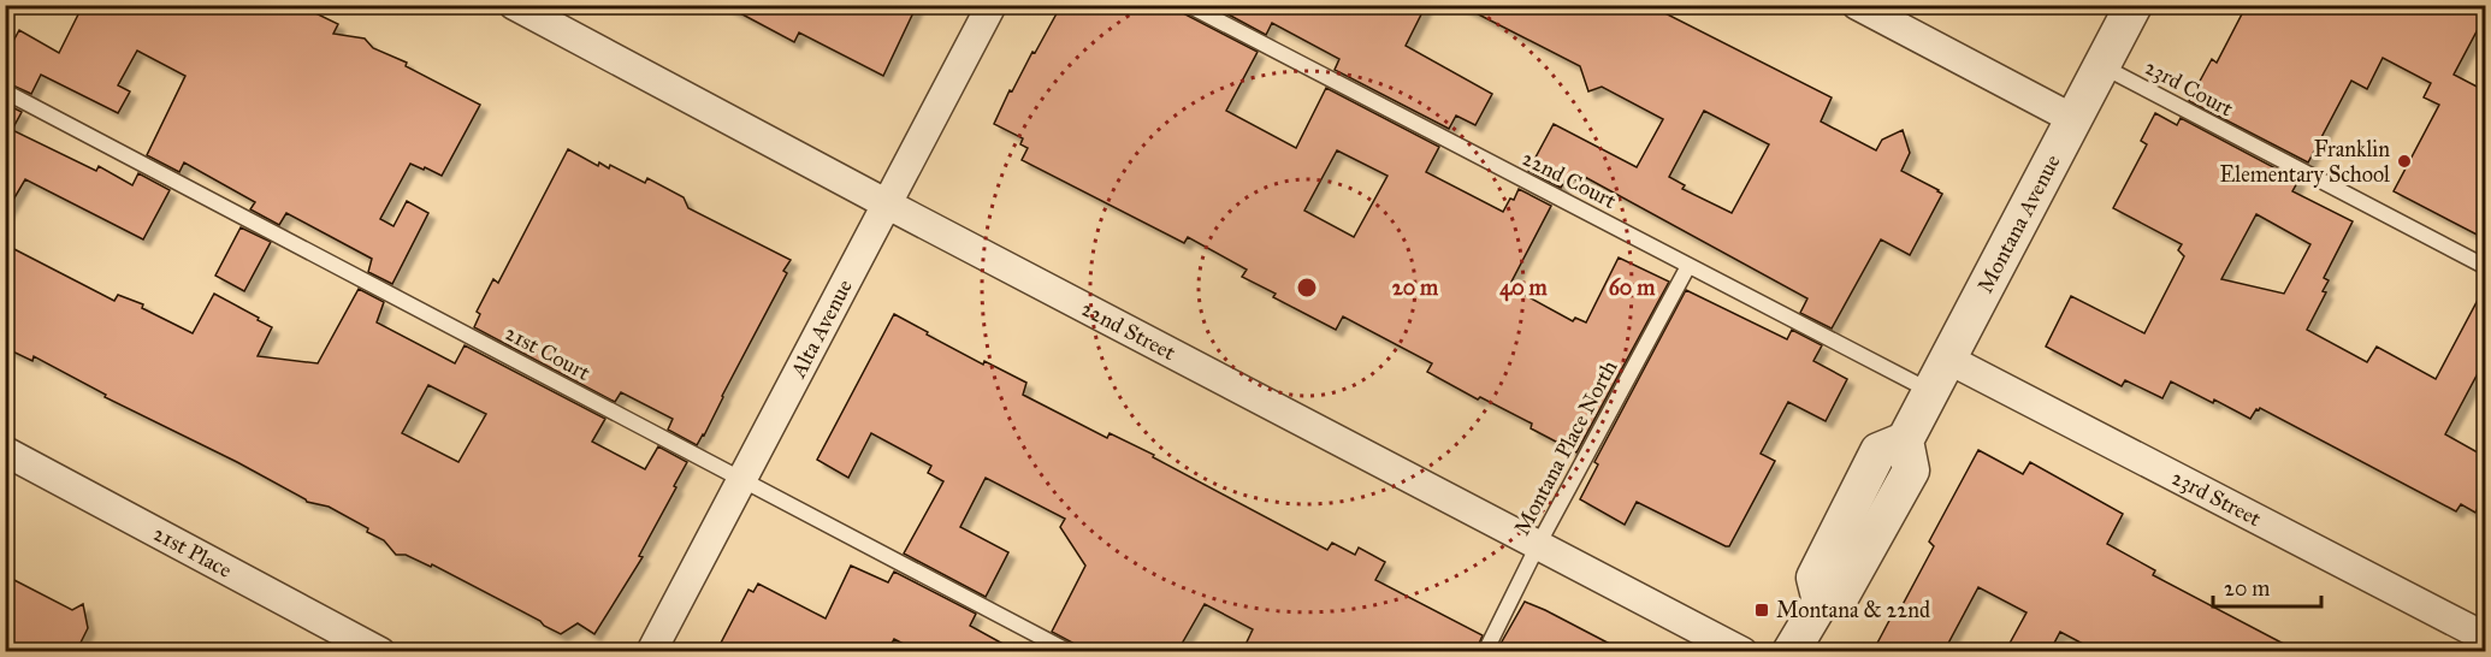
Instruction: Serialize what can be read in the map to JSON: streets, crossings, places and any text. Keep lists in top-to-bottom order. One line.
{"streets":{"street":["Montana Avenue","Alta Avenue","22nd Street","23rd Street","21st Place"],"lane":["23rd Court","22nd Court","21st Court","Montana Place North"]},"crossings":[["23rd Court","Montana Avenue"],["22nd Court","Montana Avenue"],["22nd Court","Montana Place North"],["Montana Avenue","23rd Street"],["Alta Avenue","22nd Street"],["Alta Avenue","21st Court"],["22nd Street","Montana Place North"]],"places":{"other":["Franklin Elementary School"],"transit":["Montana & 22nd"]},"scale_bar":"20 m","rings":["20 m","40 m","60 m"]}
